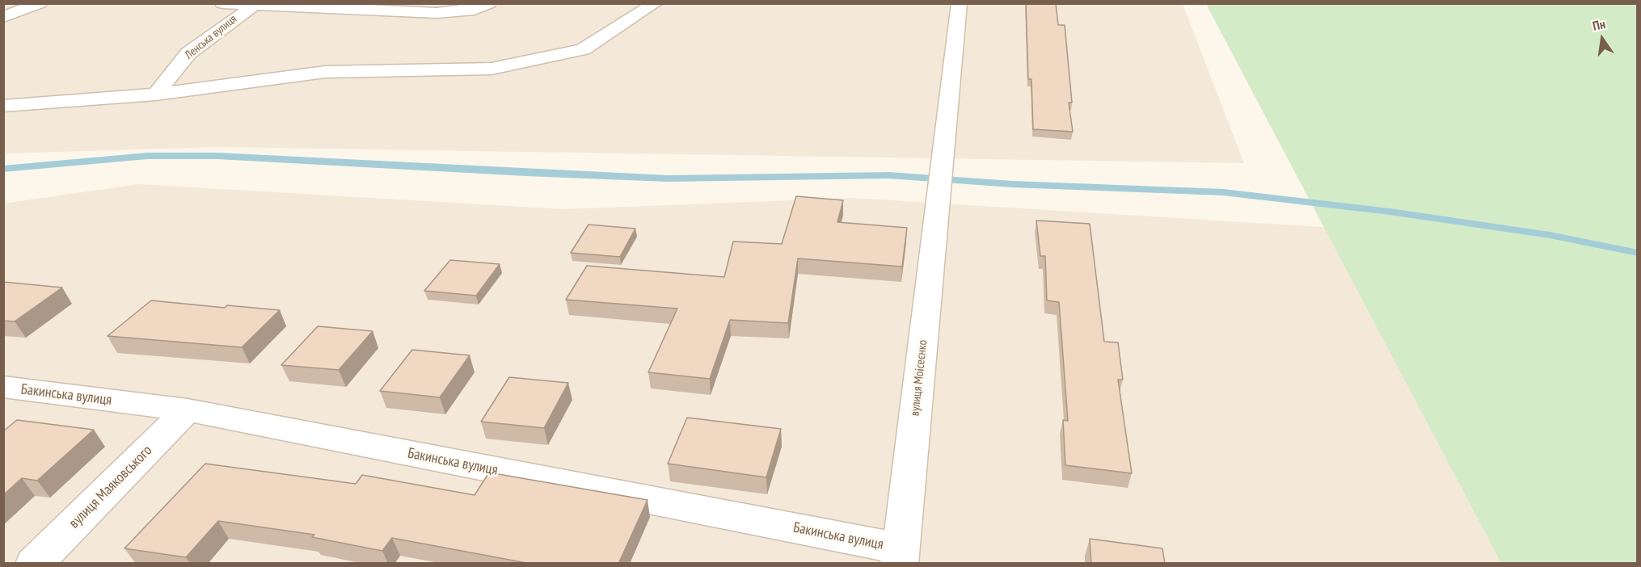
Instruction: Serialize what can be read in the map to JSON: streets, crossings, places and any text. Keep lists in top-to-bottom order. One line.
{"streets":{"street":["Ленська вулиця","вулиця Моісеєнко","Бакинська вулиця","вулиця Маяковського"]},"crossings":[["вулиця Моісеєнко","Бакинська вулиця"],["Бакинська вулиця","вулиця Маяковського"]],"north":"top"}
